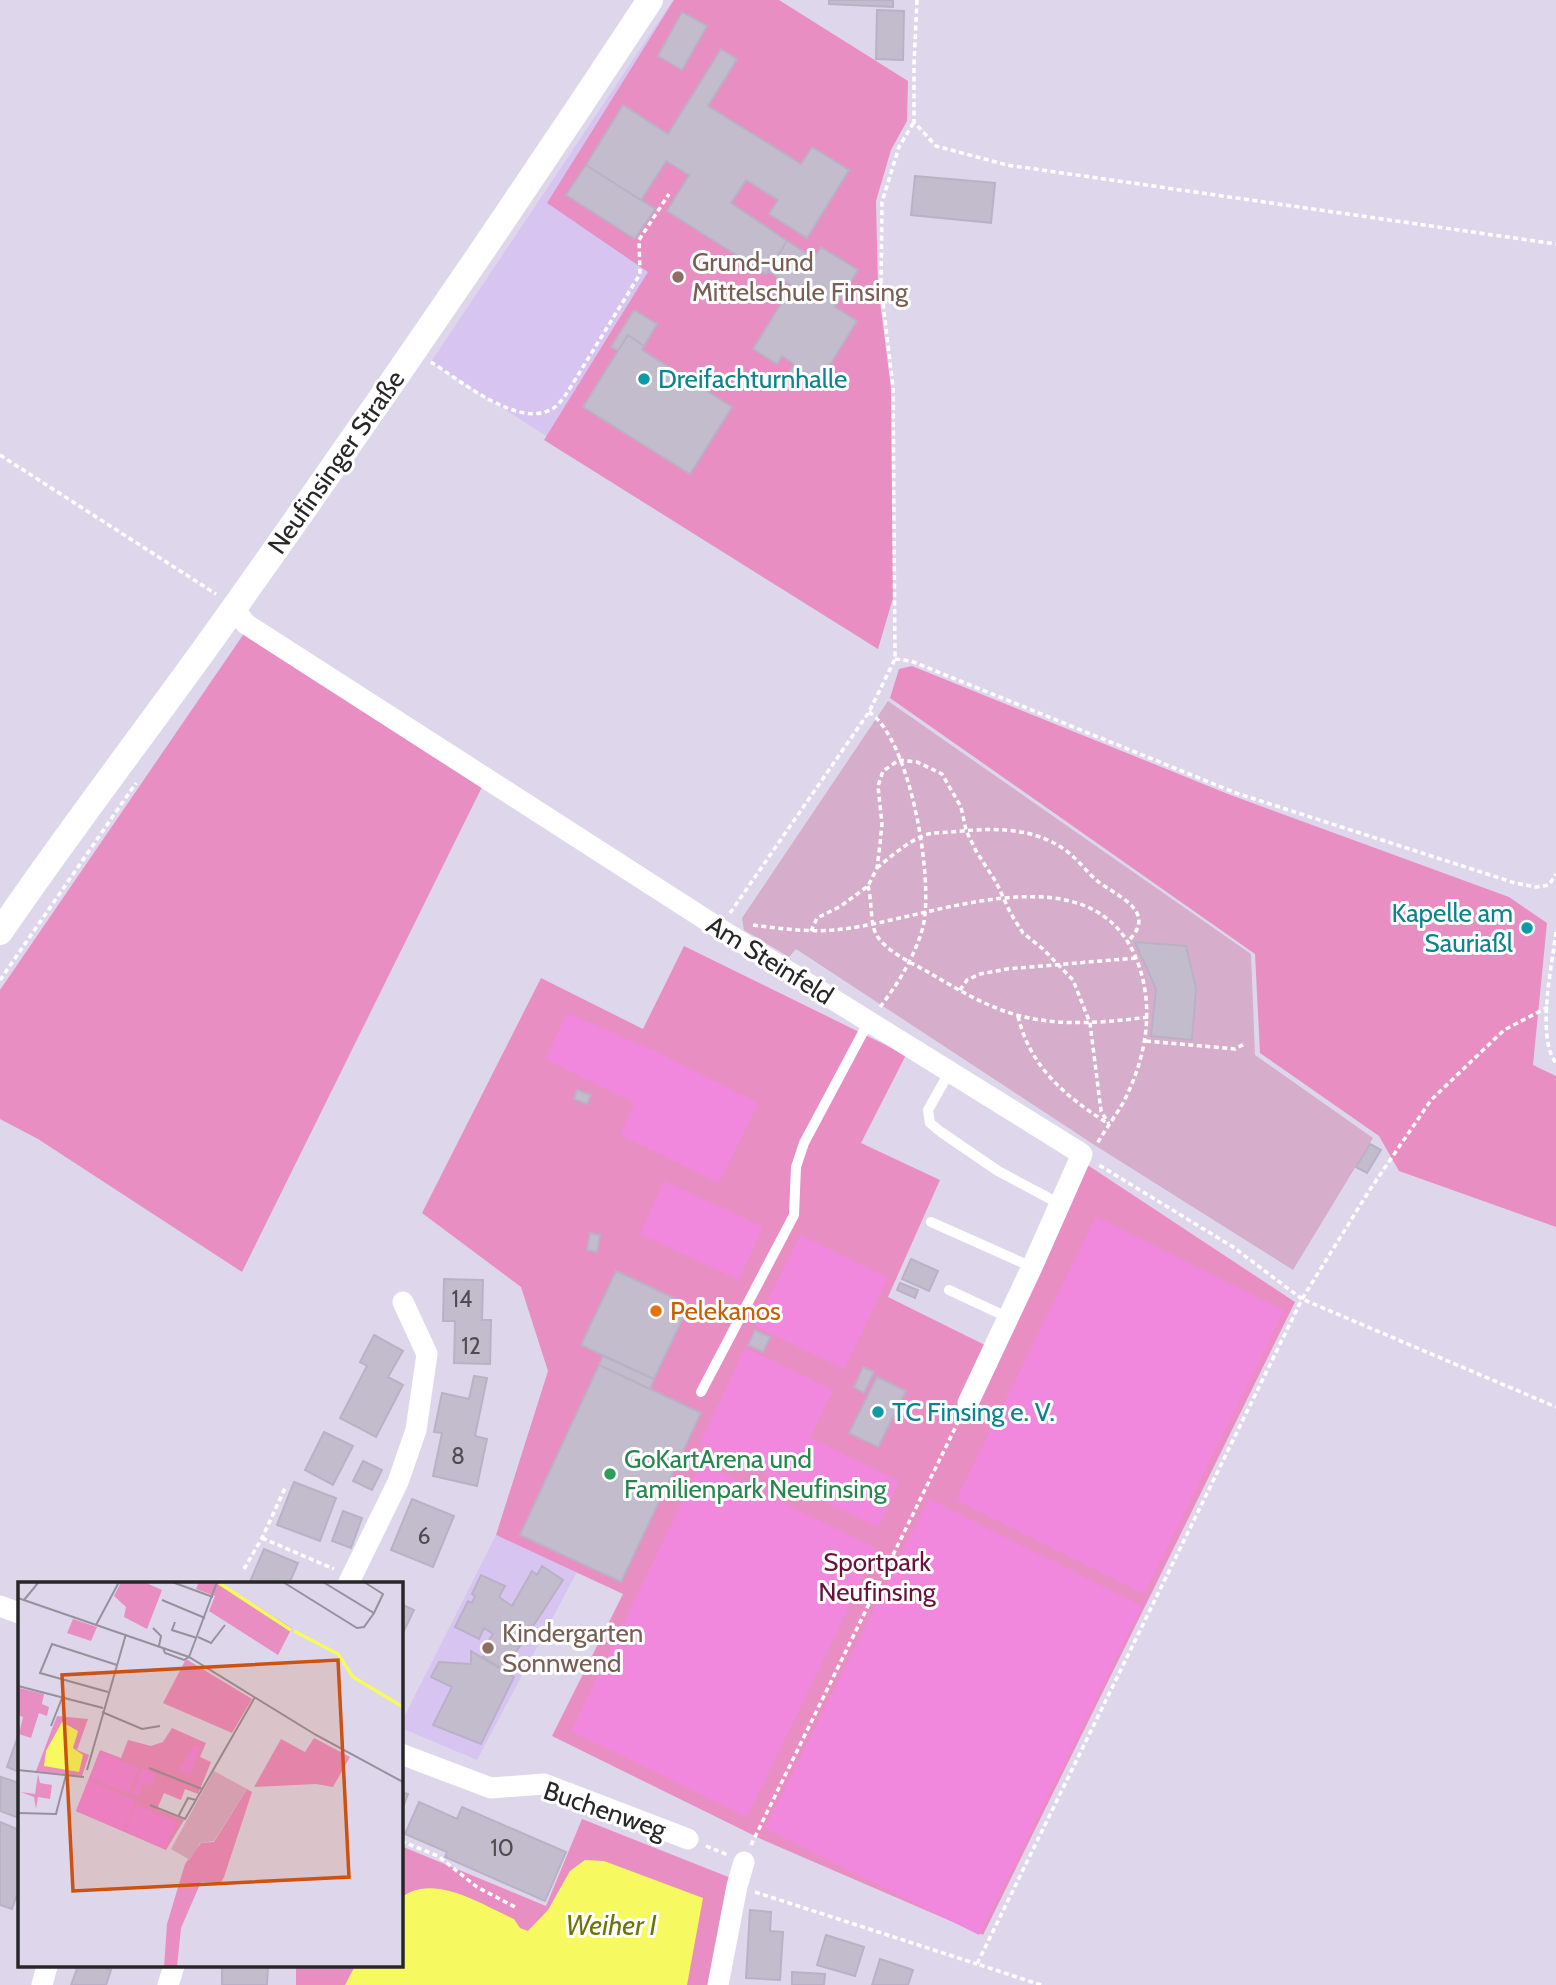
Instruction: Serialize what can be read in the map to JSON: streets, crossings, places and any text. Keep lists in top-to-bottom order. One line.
{"streets":{"street":["Neufinsinger Straße","Am Steinfeld","Buchenweg"]},"crossings":[["Neufinsinger Straße","Am Steinfeld"]],"water":["Weiher I"],"parks":["Sportpark Neufinsing"],"places":["Grund-und Mittelschule Finsing","Dreifachturnhalle","Kapelle am Sauriaßl","Pelekanos","TC Finsing e. V.","GoKartArena und Familienpark Neufinsing","Kindergarten Sonnwend"],"house_numbers":["14","12","8","6","10"]}
